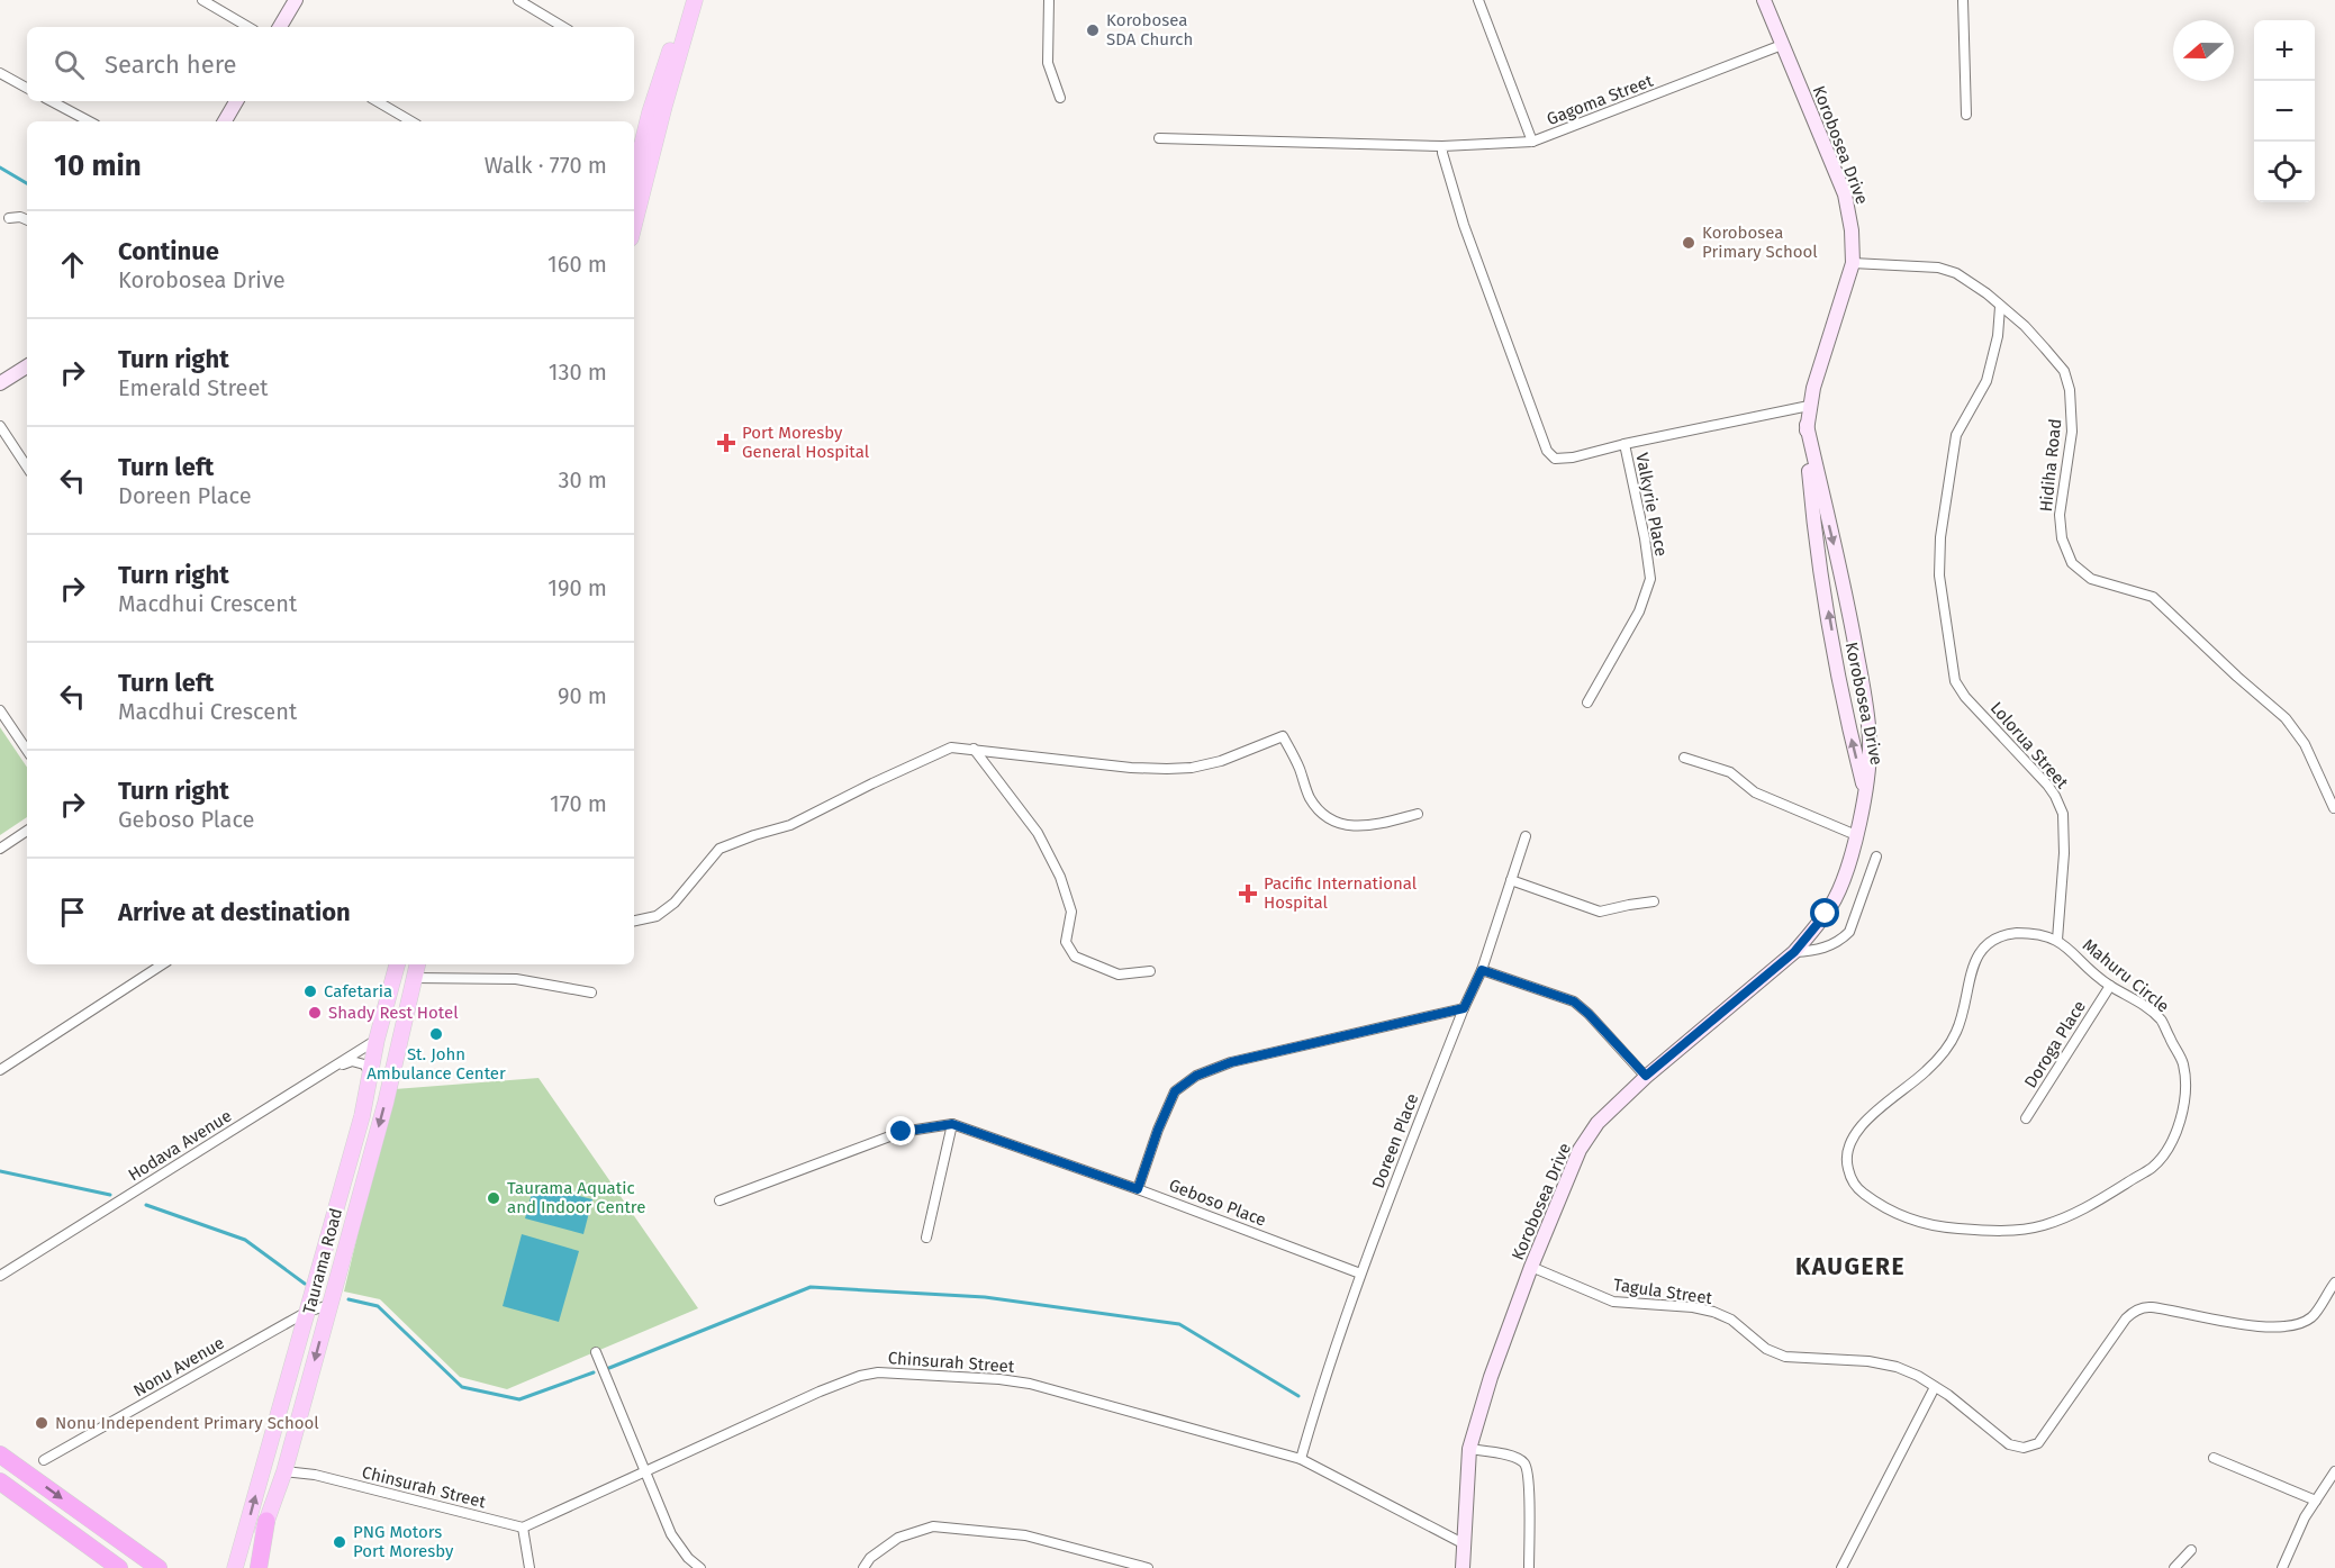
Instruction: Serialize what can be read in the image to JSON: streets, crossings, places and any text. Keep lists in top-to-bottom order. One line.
{"streets":{"main road":["Korobosea Drive","Taurama Road"],"street":["Gagoma Street","Hidiha Road","Valkyrie Place","Lolorua Street","Mahuru Circle","Doroga Place","Doreen Place","Hodava Avenue","Geboso Place","Tagula Street","Chinsurah Street","Nonu Avenue"]},"crossings":[["Gagoma Street","Korobosea Drive"],["Korobosea Drive","Hidiha Road"],["Korobosea Drive","Valkyrie Place"],["Korobosea Drive","Tagula Street"],["Korobosea Drive","Chinsurah Street"],["Hidiha Road","Lolorua Street"],["Lolorua Street","Mahuru Circle"],["Mahuru Circle","Doroga Place"],["Doreen Place","Geboso Place"],["Doreen Place","Chinsurah Street"],["Hodava Avenue","Taurama Road"],["Taurama Road","Chinsurah Street"],["Taurama Road","Nonu Avenue"]],"districts":["KAUGERE"],"places":{"other":["Korobosea SDA Church","Korobosea Primary School","Cafetaria","Shady Rest Hotel","St. John Ambulance Center","Taurama Aquatic and Indoor Centre","Nonu Independent Primary School","PNG Motors Port Moresby"],"health":["Port Moresby General Hospital","Pacific International Hospital"]},"north":"left","page":{"map_buttons":["+","−"],"search":"Search here","heading":["10 min","Walk · 770 m"],"list":[["Continue","Korobosea Drive","160 m"],["Turn right","Emerald Street","130 m"],["Turn left","Doreen Place","30 m"],["Turn right","Macdhui Crescent","190 m"],["Turn left","Macdhui Crescent","90 m"],["Turn right","Geboso Place","170 m"],"Arrive at destination"]}}
